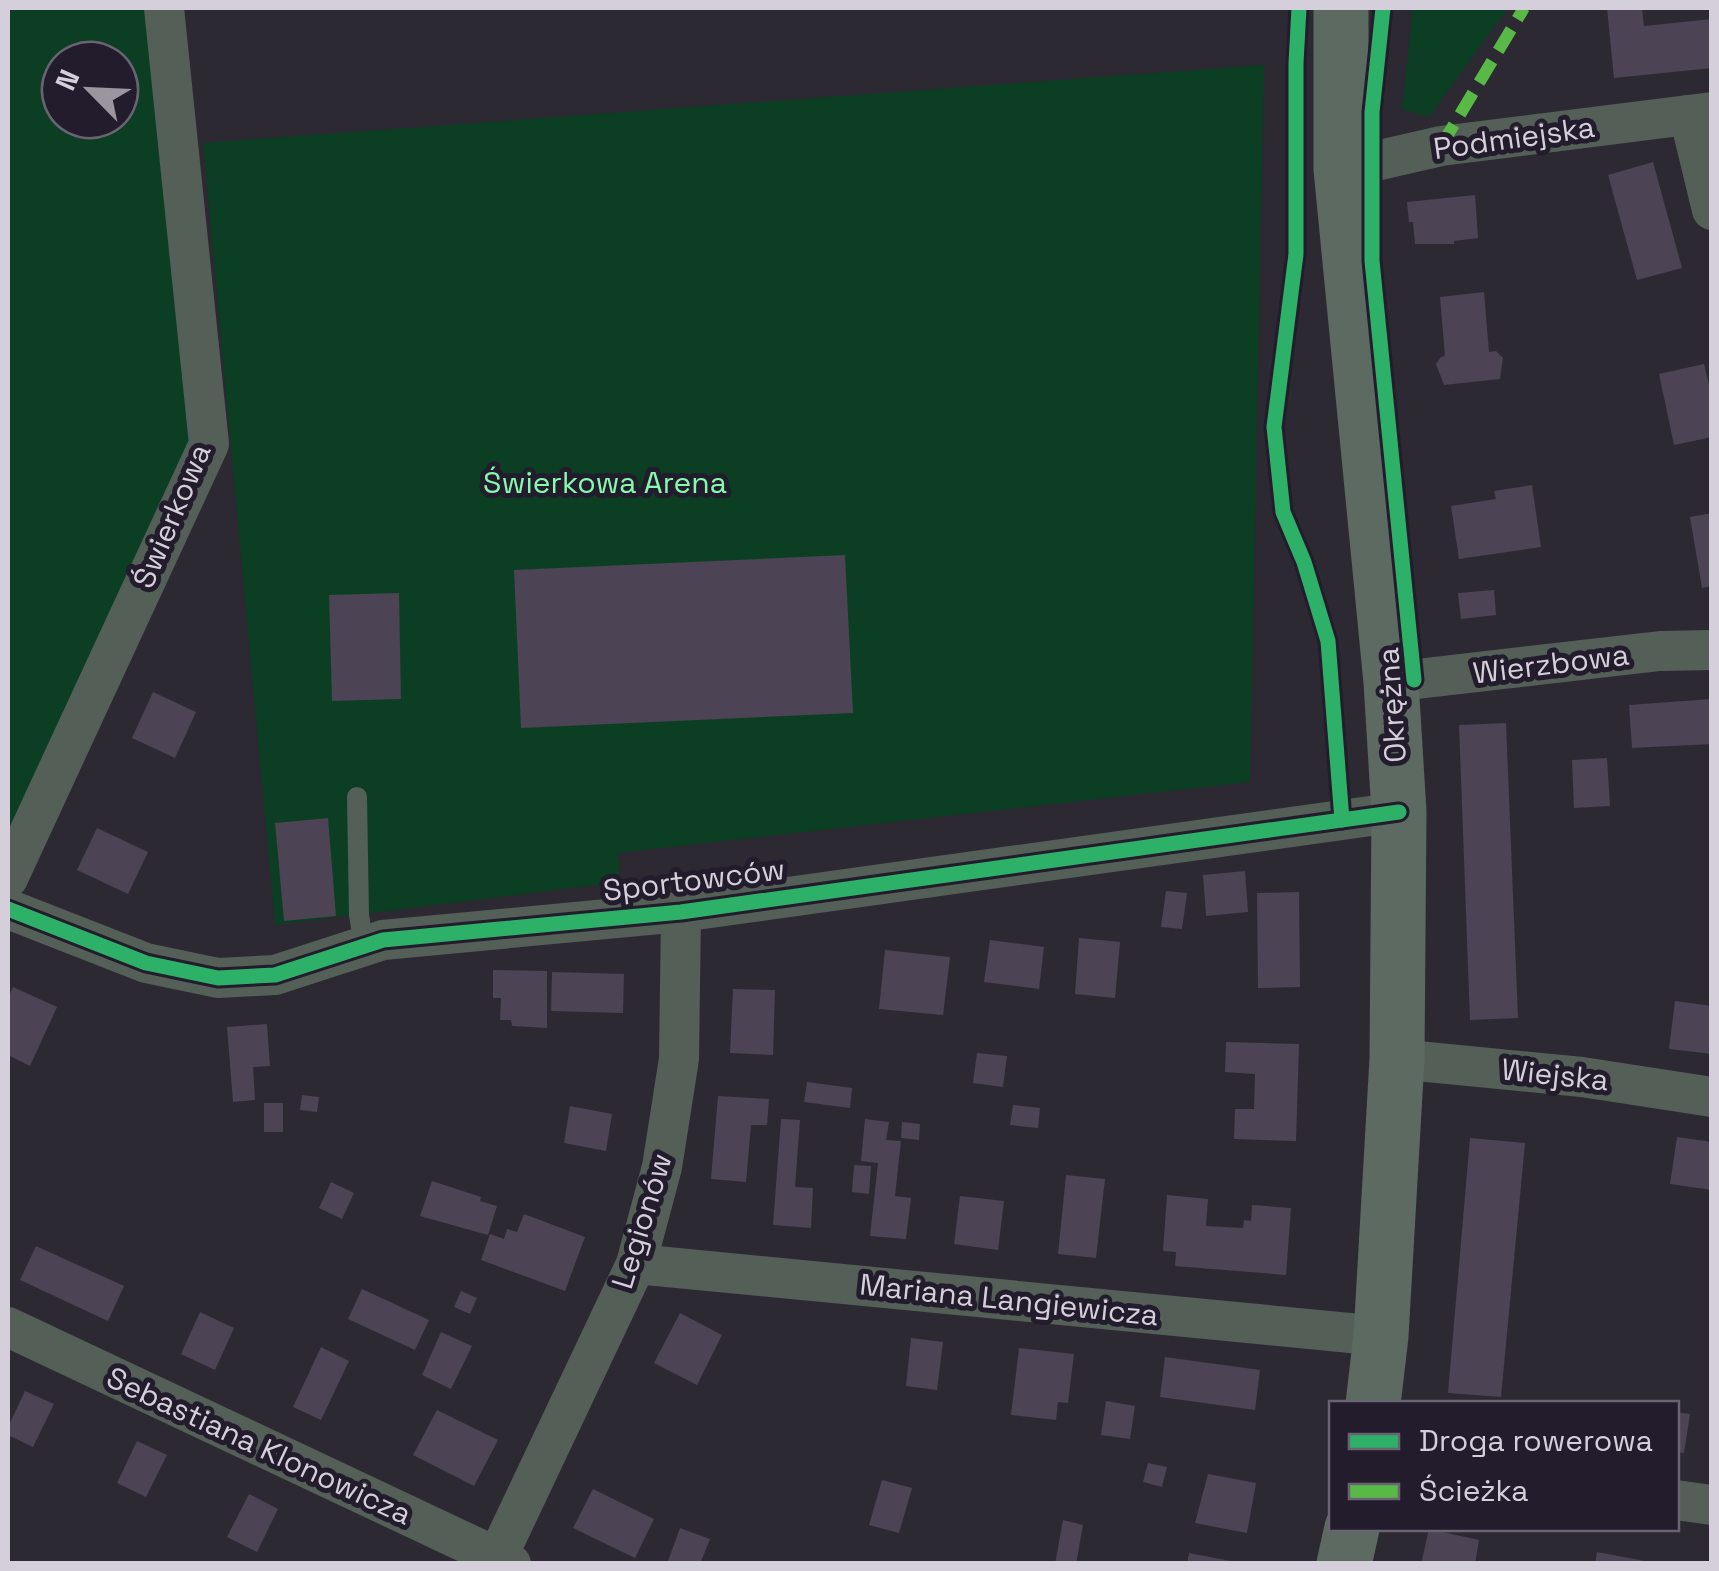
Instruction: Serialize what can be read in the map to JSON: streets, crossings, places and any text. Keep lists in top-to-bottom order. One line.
{"streets":{"street":["Podmiejska","Świerkowa","Wierzbowa","Okrężna","Sportowców","Wiejska","Legionów","Mariana Langiewicza","Sebastiana Klonowicza"]},"crossings":[["Podmiejska","Okrężna"],["Wierzbowa","Okrężna"],["Okrężna","Sportowców"],["Okrężna","Wiejska"],["Okrężna","Mariana Langiewicza"],["Sportowców","Legionów"],["Legionów","Mariana Langiewicza"],["Legionów","Sebastiana Klonowicza"]],"parks":["Świerkowa Arena"],"legend":["Droga rowerowa","Ścieżka"],"north":"top left"}
